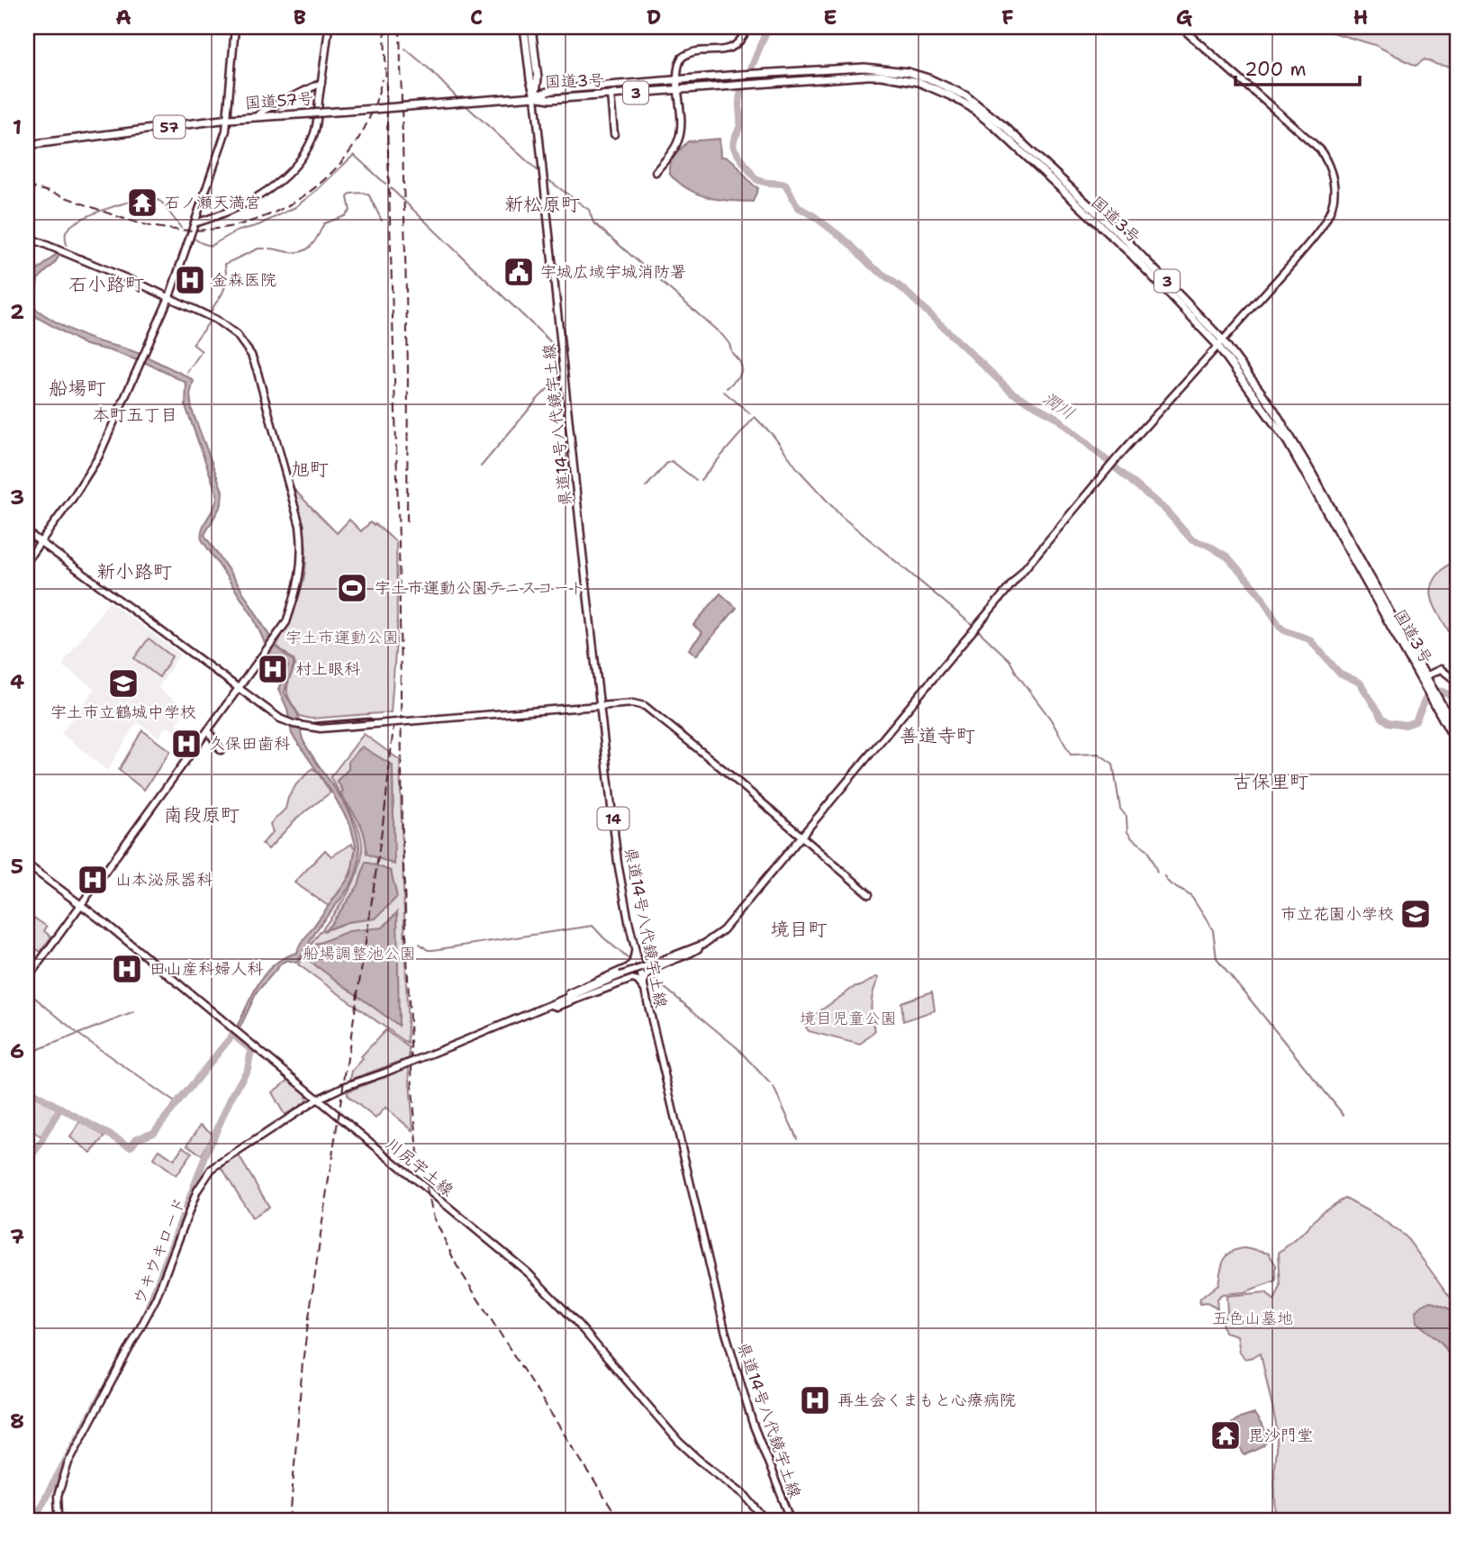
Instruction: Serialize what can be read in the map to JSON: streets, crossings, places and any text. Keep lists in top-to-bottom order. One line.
{"streets":{"highway":["国道3号","3","国道57号","57"],"street":["県道14号八代鏡宇土線","14","川尻宇土線","ウキウキロード"]},"crossings":[["国道3号","国道57号"],["国道3号","県道14号八代鏡宇土線"],["国道57号","県道14号八代鏡宇土線"],["川尻宇土線","ウキウキロード"]],"districts":["新松原町","石小路町","船場町","本町五丁目","旭町","新小路町","善道寺町","古保里町","南段原町","境目町"],"water":["潤川"],"parks":["宇土市運動公園","船場調整池公園","境目児童公園","五色山墓地"],"places":{"temple":["石ノ瀬天満宮","毘沙門堂"],"public building":["宇城広域宇城消防署"],"hospital":["金森医院","村上眼科","久保田歯科","山本泌尿器科","田山産科婦人科","再生会くまもと心療病院"],"sports":["宇土市運動公園テニスコート"],"school or university":["宇土市立鶴城中学校","市立花園小学校"]},"scale_bar":"200 m","grid":{"columns":["A","B","C","D","E","F","G","H"],"rows":["1","2","3","4","5","6","7","8"]}}
